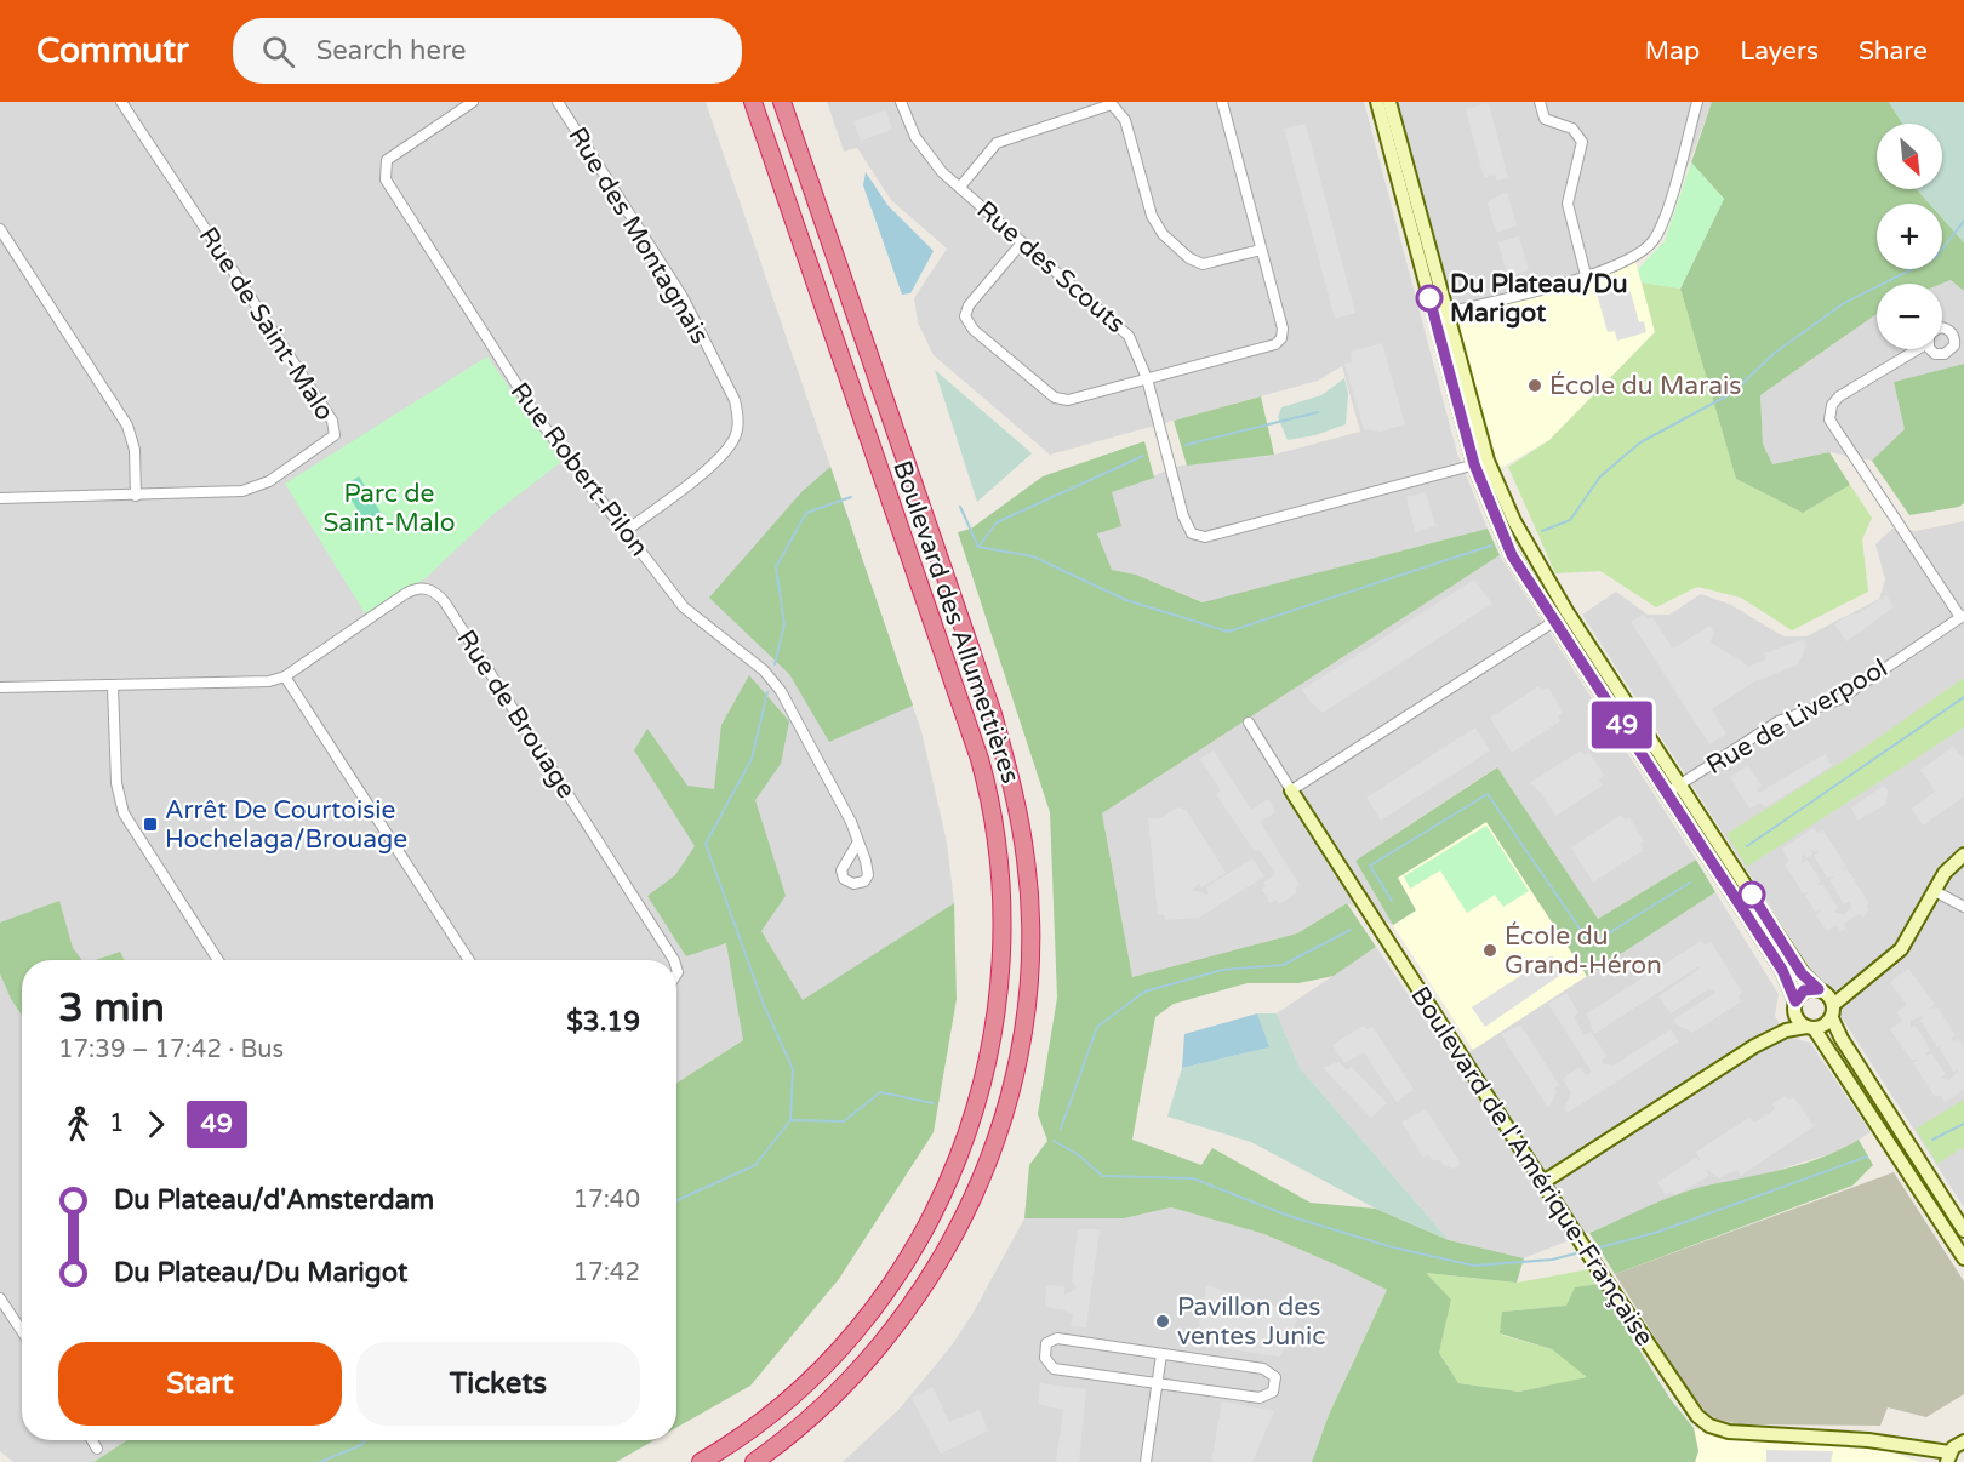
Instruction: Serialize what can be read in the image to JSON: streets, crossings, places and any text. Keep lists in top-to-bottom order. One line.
{"streets":{"highway":["Boulevard des Allumettières"],"main road":["Boulevard de l'Amérique-Française"],"street":["Rue des Montagnais","Rue des Scouts","Rue de Saint-Malo","Rue Robert-Pilon","Rue de Brouage","Rue de Liverpool"]},"crossings":[["Rue des Montagnais","Rue Robert-Pilon"]],"parks":["Parc de Saint-Malo"],"places":{"other":["Du Plateau/Du Marigot","École du Marais","École du Grand-Héron","Pavillon des ventes Junic"],"transit":["Arrêt De Courtoisie Hochelaga/Brouage"]},"lines":["bus line 49"],"north":"bottom right","page":{"header":"Commutr","search":"Search here","nav":["Map","Layers","Share"],"on_map":"49","map_buttons":["+","−"],"heading":["3 min","17:39 – 17:42 · Bus","$3.19"],"legs":["1","49"],"list":[{"name":"Du Plateau/d'Amsterdam","value":"17:40"},{"name":"Du Plateau/Du Marigot","value":"17:42"}],"buttons":["Start","Tickets"]}}
